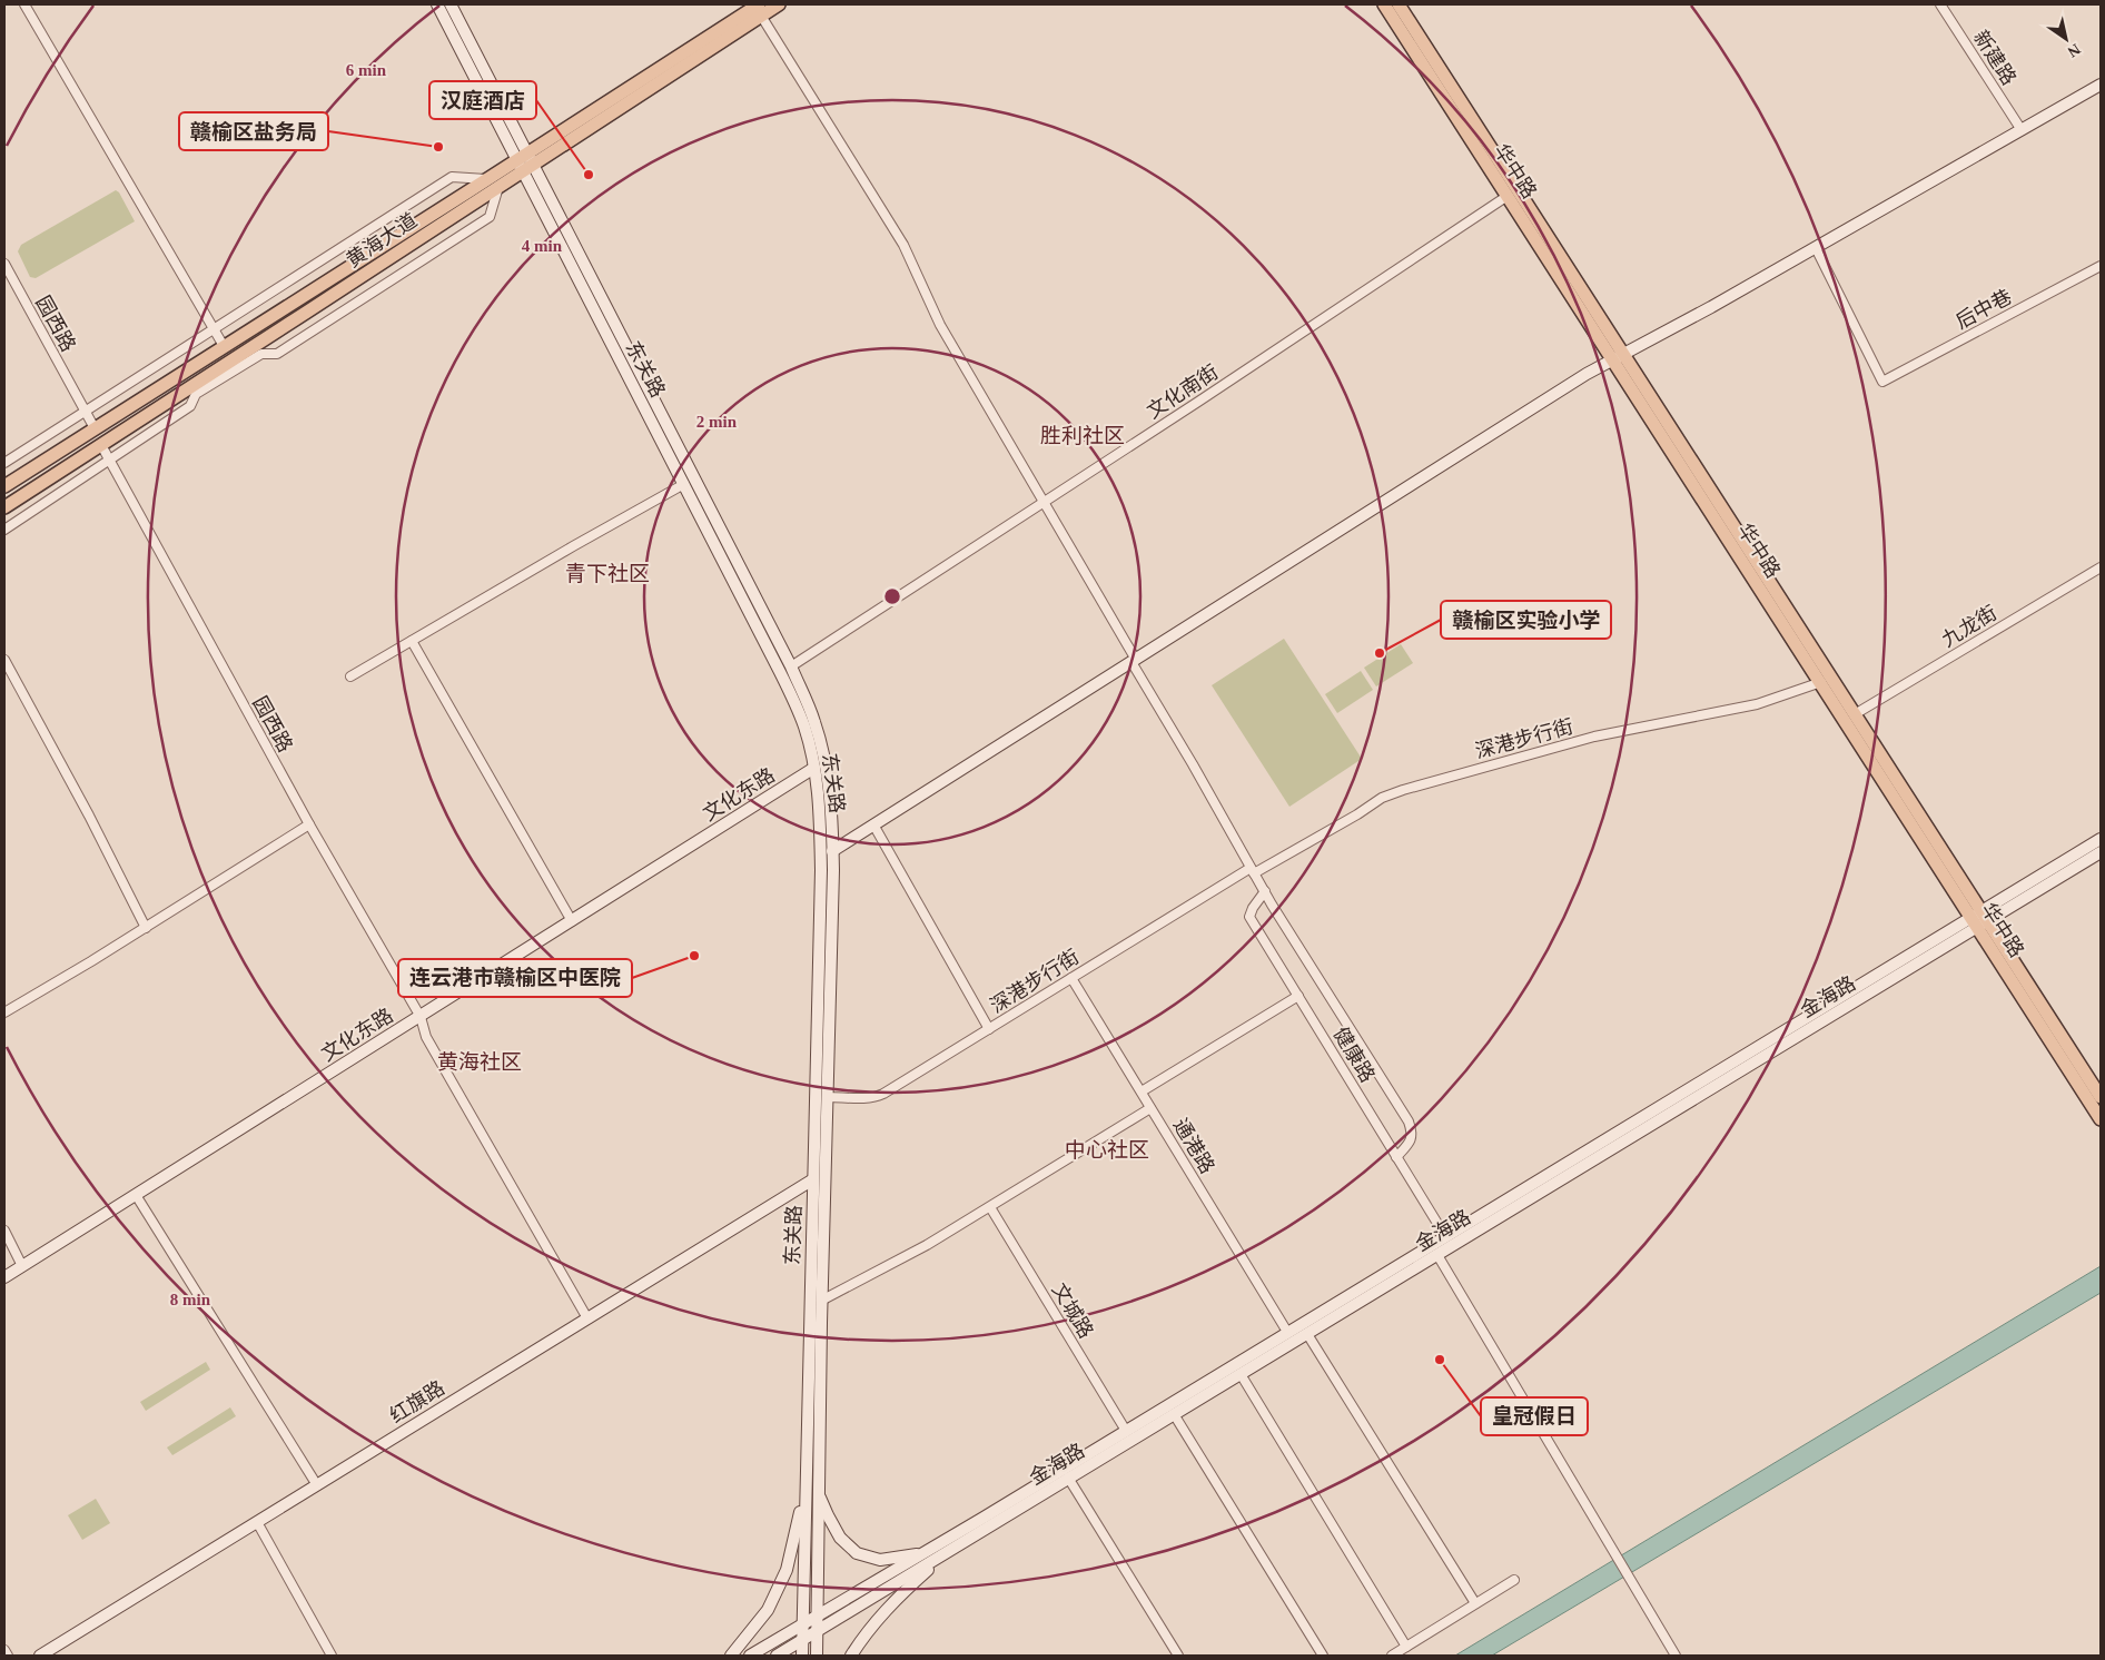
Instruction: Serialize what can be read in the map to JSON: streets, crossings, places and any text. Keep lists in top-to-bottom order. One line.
{"streets":{"main road":["华中路","黄海大道","东关路","文化东路","金海路","红旗路"],"street":["新建路","后中巷","园西路","文化南街","九龙街","深港步行街","健康路","通港路","文城路"]},"crossings":[["华中路","文化南街"],["华中路","九龙街"],["华中路","深港步行街"],["华中路","金海路"],["黄海大道","园西路"],["黄海大道","东关路"],["园西路","文化东路"],["园西路","红旗路"],["东关路","文化南街"],["东关路","深港步行街"],["东关路","文化东路"],["东关路","金海路"],["东关路","红旗路"],["深港步行街","通港路"],["金海路","健康路"],["金海路","通港路"],["金海路","文城路"]],"districts":["胜利社区","青下社区","黄海社区","中心社区"],"places":["赣榆区盐务局","汉庭酒店","赣榆区实验小学","连云港市赣榆区中医院","皇冠假日"],"north":"bottom right","rings":["6 min","4 min","2 min","8 min"]}
